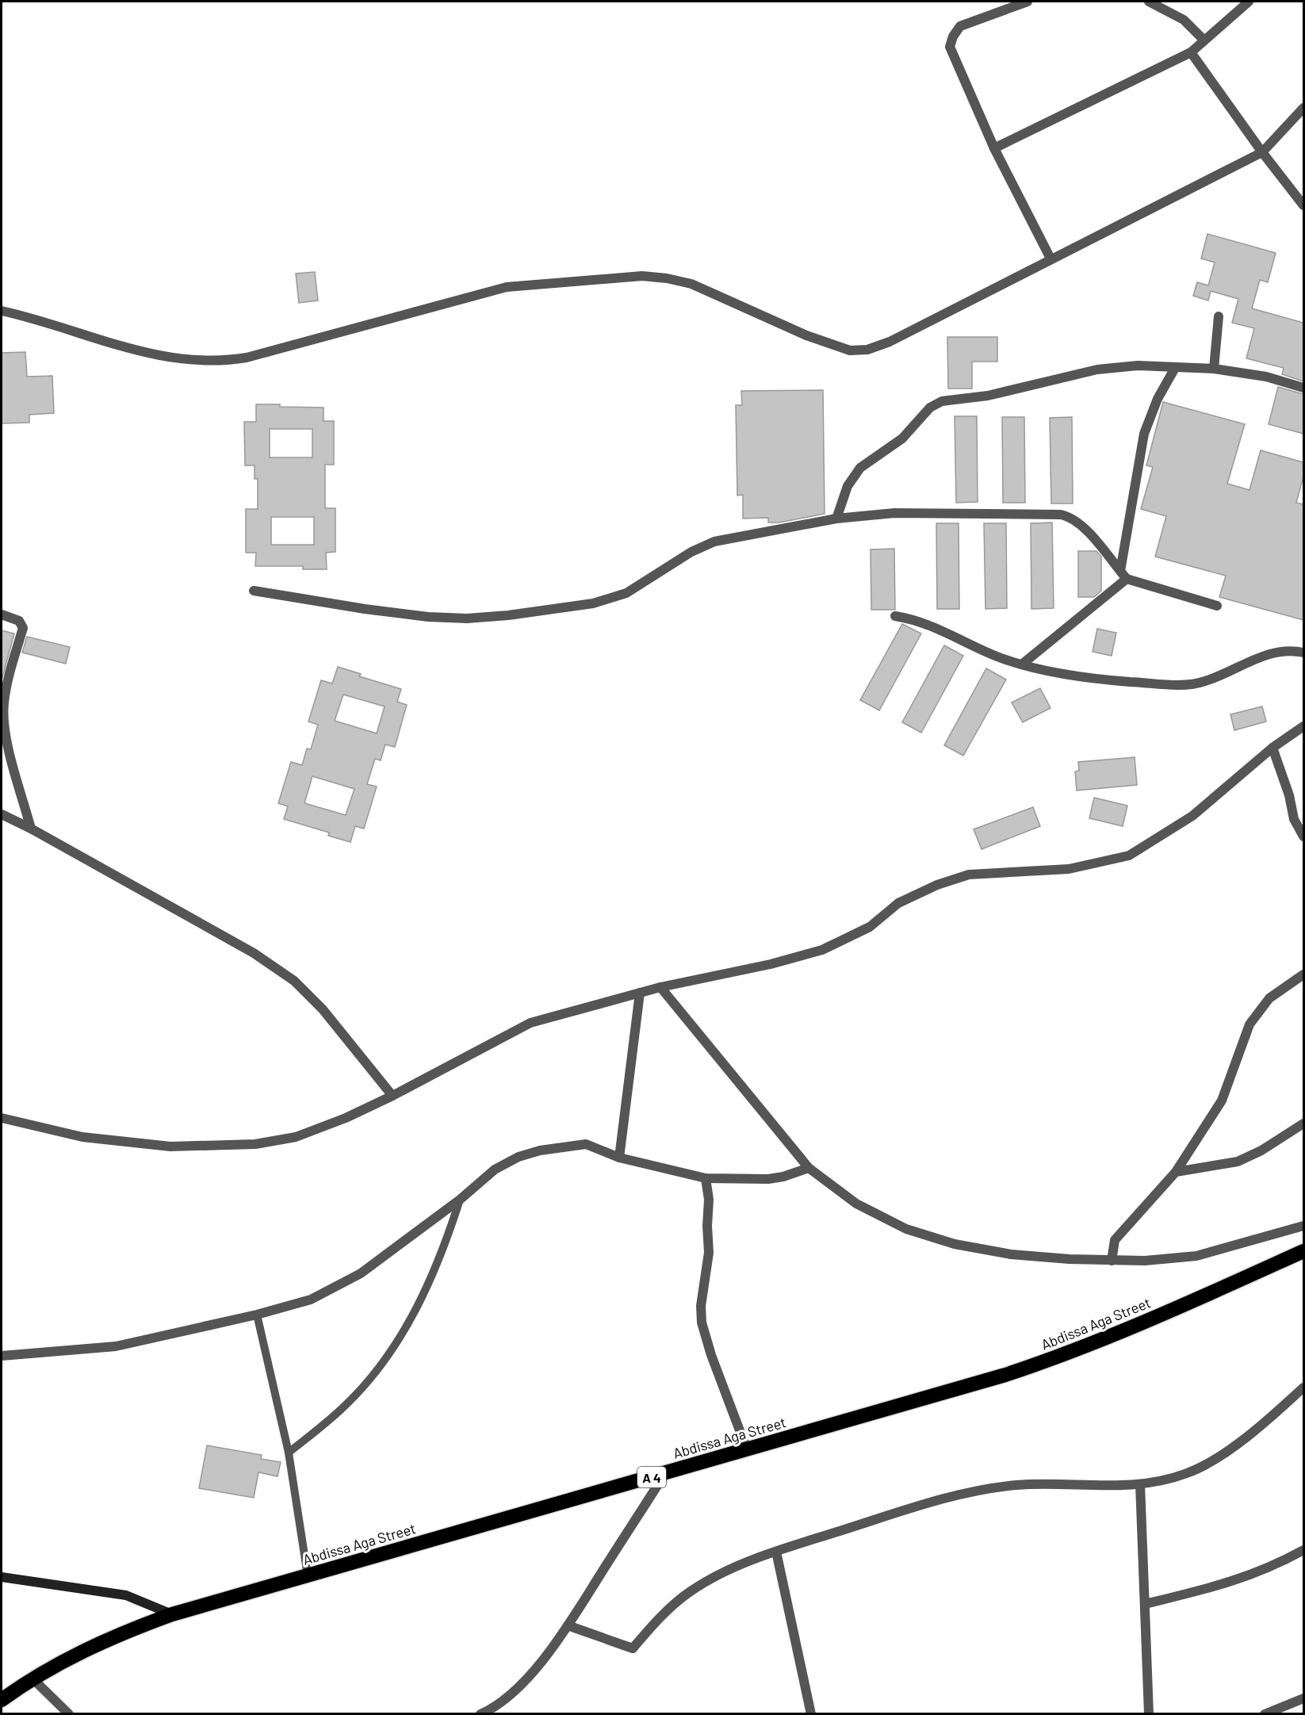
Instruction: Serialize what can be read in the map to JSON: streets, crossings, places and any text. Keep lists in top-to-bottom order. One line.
{"streets":{"highway":["Abdissa Aga Street","A 4"]}}
